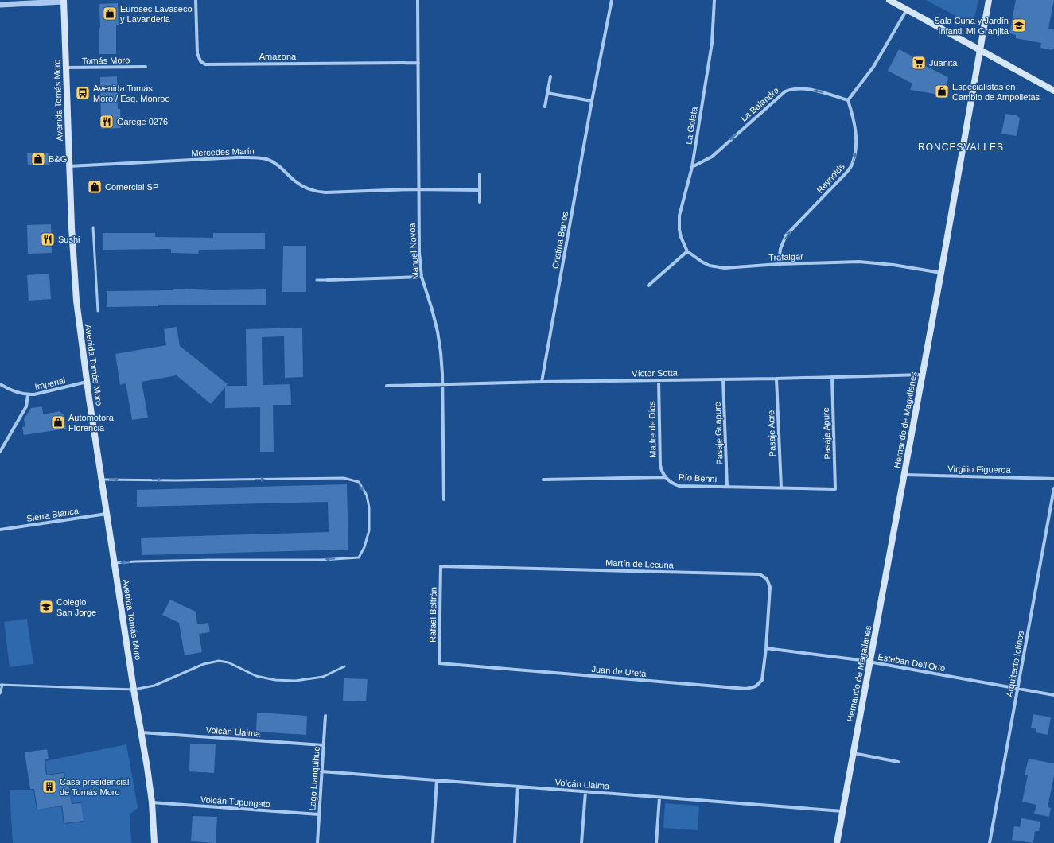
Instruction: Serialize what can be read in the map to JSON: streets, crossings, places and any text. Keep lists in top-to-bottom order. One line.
{"streets":{"main road":["Avenida Tomás Moro","Hernando de Magallanes"],"street":["Amazona","Tomás Moro","La Balandra","La Goleta","Mercedes Marín","Reynolds","Cristina Barros","Manuel Novoa","Trafalgar","Víctor Sotta","Imperial","Madre de Dios","Pasaje Guapure","Pasaje Acre","Pasaje Apure","Virgilio Figueroa","Río Benni","Sierra Blanca","Martín de Lecuna","Rafael Beltrán","Esteban Dell'Orto","Arquitecto Ictinos","Juan de Ureta","Volcán Llaima","Lago Llanquihue","Volcán Tupungato"]},"crossings":[["Amazona","Manuel Novoa"],["Tomás Moro","Avenida Tomás Moro"],["Avenida Tomás Moro","Mercedes Marín"],["Avenida Tomás Moro","Imperial"],["Avenida Tomás Moro","Sierra Blanca"],["Avenida Tomás Moro","Volcán Llaima"],["Avenida Tomás Moro","Volcán Tupungato"],["La Balandra","La Goleta"],["La Balandra","Reynolds"],["La Goleta","Trafalgar"],["Mercedes Marín","Manuel Novoa"],["Reynolds","Trafalgar"],["Cristina Barros","Víctor Sotta"],["Manuel Novoa","Víctor Sotta"],["Trafalgar","Hernando de Magallanes"],["Víctor Sotta","Hernando de Magallanes"],["Víctor Sotta","Madre de Dios"],["Víctor Sotta","Pasaje Guapure"],["Víctor Sotta","Pasaje Acre"],["Víctor Sotta","Pasaje Apure"],["Hernando de Magallanes","Virgilio Figueroa"],["Hernando de Magallanes","Esteban Dell'Orto"],["Hernando de Magallanes","Volcán Llaima"],["Madre de Dios","Río Benni"],["Pasaje Guapure","Río Benni"],["Pasaje Acre","Río Benni"],["Pasaje Apure","Río Benni"],["Martín de Lecuna","Rafael Beltrán"],["Martín de Lecuna","Esteban Dell'Orto"],["Martín de Lecuna","Juan de Ureta"],["Rafael Beltrán","Juan de Ureta"],["Esteban Dell'Orto","Arquitecto Ictinos"],["Esteban Dell'Orto","Juan de Ureta"],["Volcán Llaima","Lago Llanquihue"],["Lago Llanquihue","Volcán Tupungato"]],"one_way":["La Balandra","Reynolds"],"districts":["RONCESVALLES"],"places":{"shop":["Eurosec Lavaseco y Lavanderia","Especialistas en Cambio de Ampolletas","B&G","Comercial SP","Automotora Florencia"],"school or university":["Sala Cuna y Jardín Infantil Mi Granjita","Colegio San Jorge"],"supermarket":["Juanita"],"bus stop":["Avenida Tomás Moro / Esq. Monroe"],"restaurant":["Garege 0276","Sushi"],"building":["Casa presidencial de Tomás Moro"]}}
